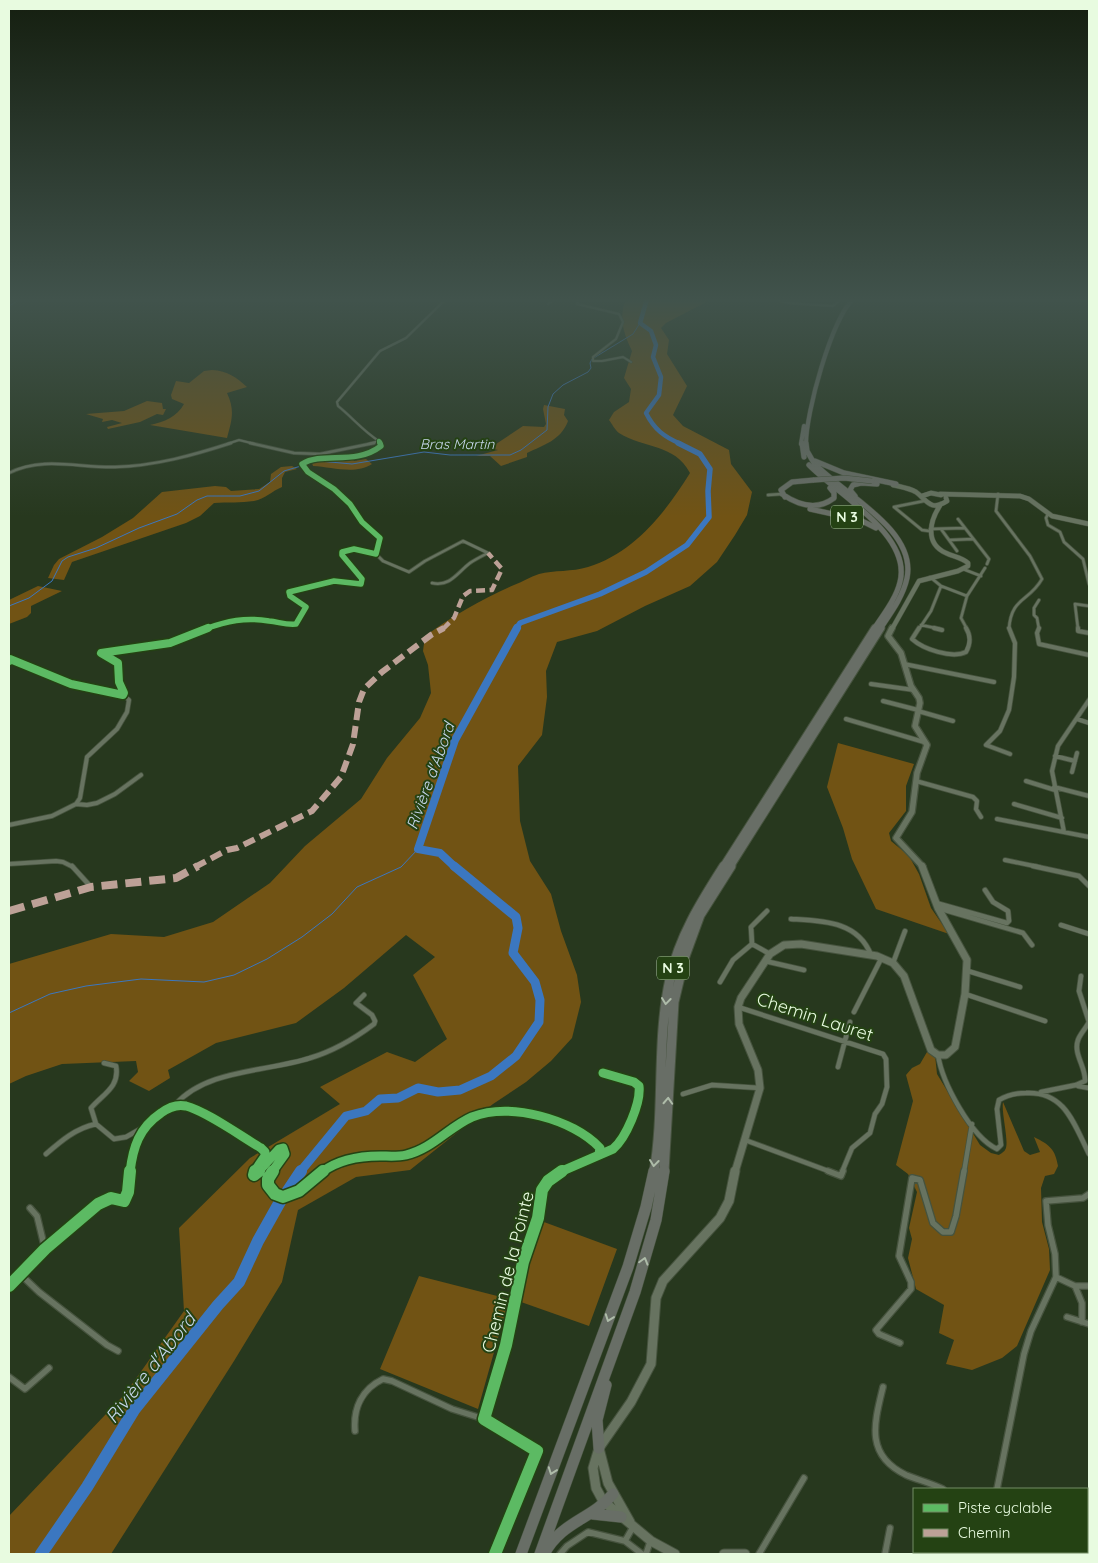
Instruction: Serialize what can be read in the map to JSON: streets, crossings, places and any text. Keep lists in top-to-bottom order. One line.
{"streets":{"highway":["N 3"],"street":["Chemin Lauret","Chemin de la Pointe"]},"water":["Bras Martin","Rivière d'Abord"],"legend":["Piste cyclable","Chemin"]}
